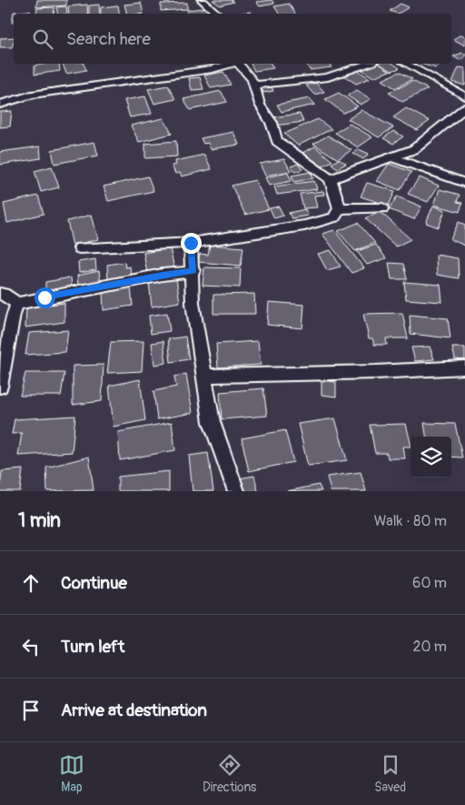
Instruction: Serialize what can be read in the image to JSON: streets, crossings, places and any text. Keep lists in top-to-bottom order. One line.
{"page":{"search":"Search here","heading":["1 min","Walk · 80 m"],"list":[["Continue","60 m"],["Turn left","20 m"],"Arrive at destination"],"nav":["Map","Directions","Saved"]}}
